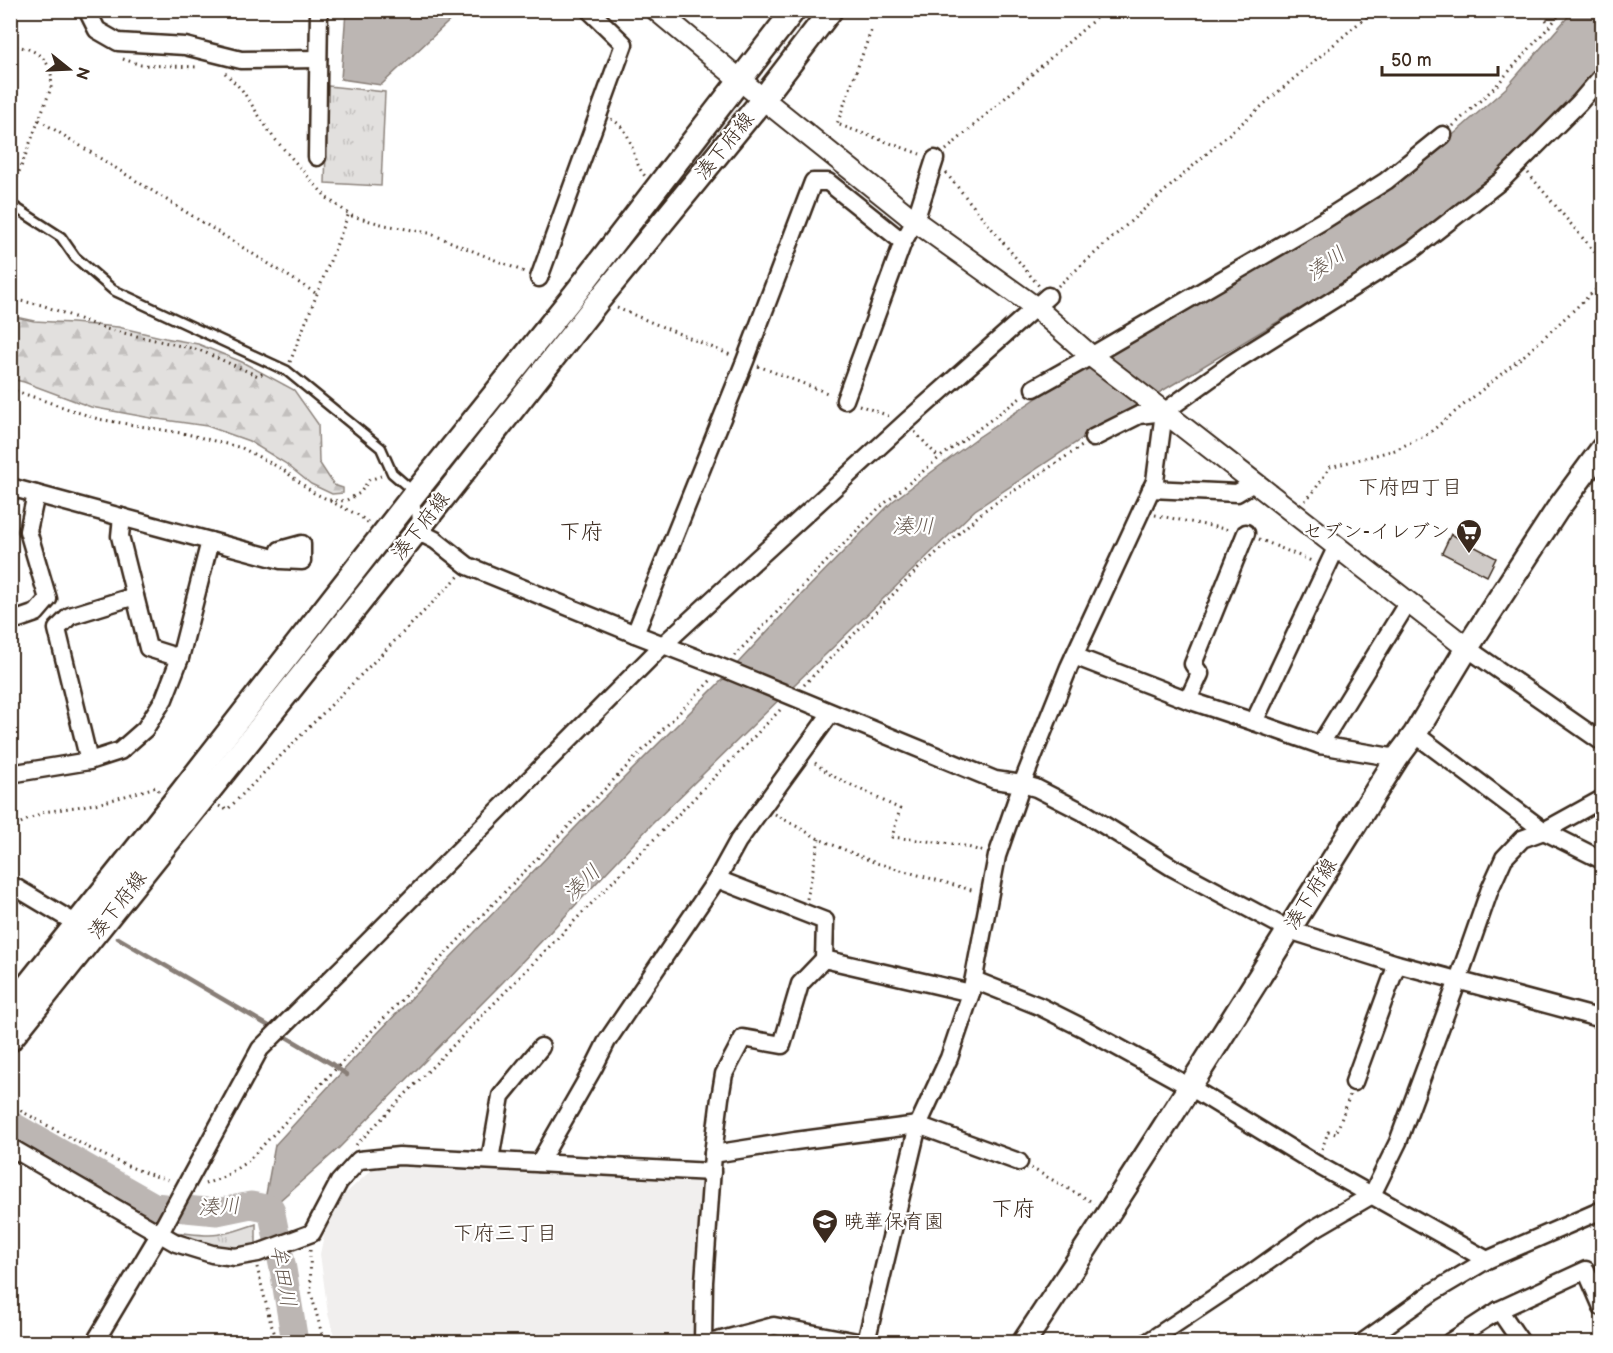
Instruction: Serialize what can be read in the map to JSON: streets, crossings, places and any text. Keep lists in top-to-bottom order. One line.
{"streets":{"main road":["湊下府線"]},"districts":["下府四丁目","下府","下府","下府三丁目"],"water":["湊川","牟田川"],"places":{"supermarket":["セブン-イレブン"],"school or university":["暁華保育園"]},"scale_bar":"50 m","north":"right"}
